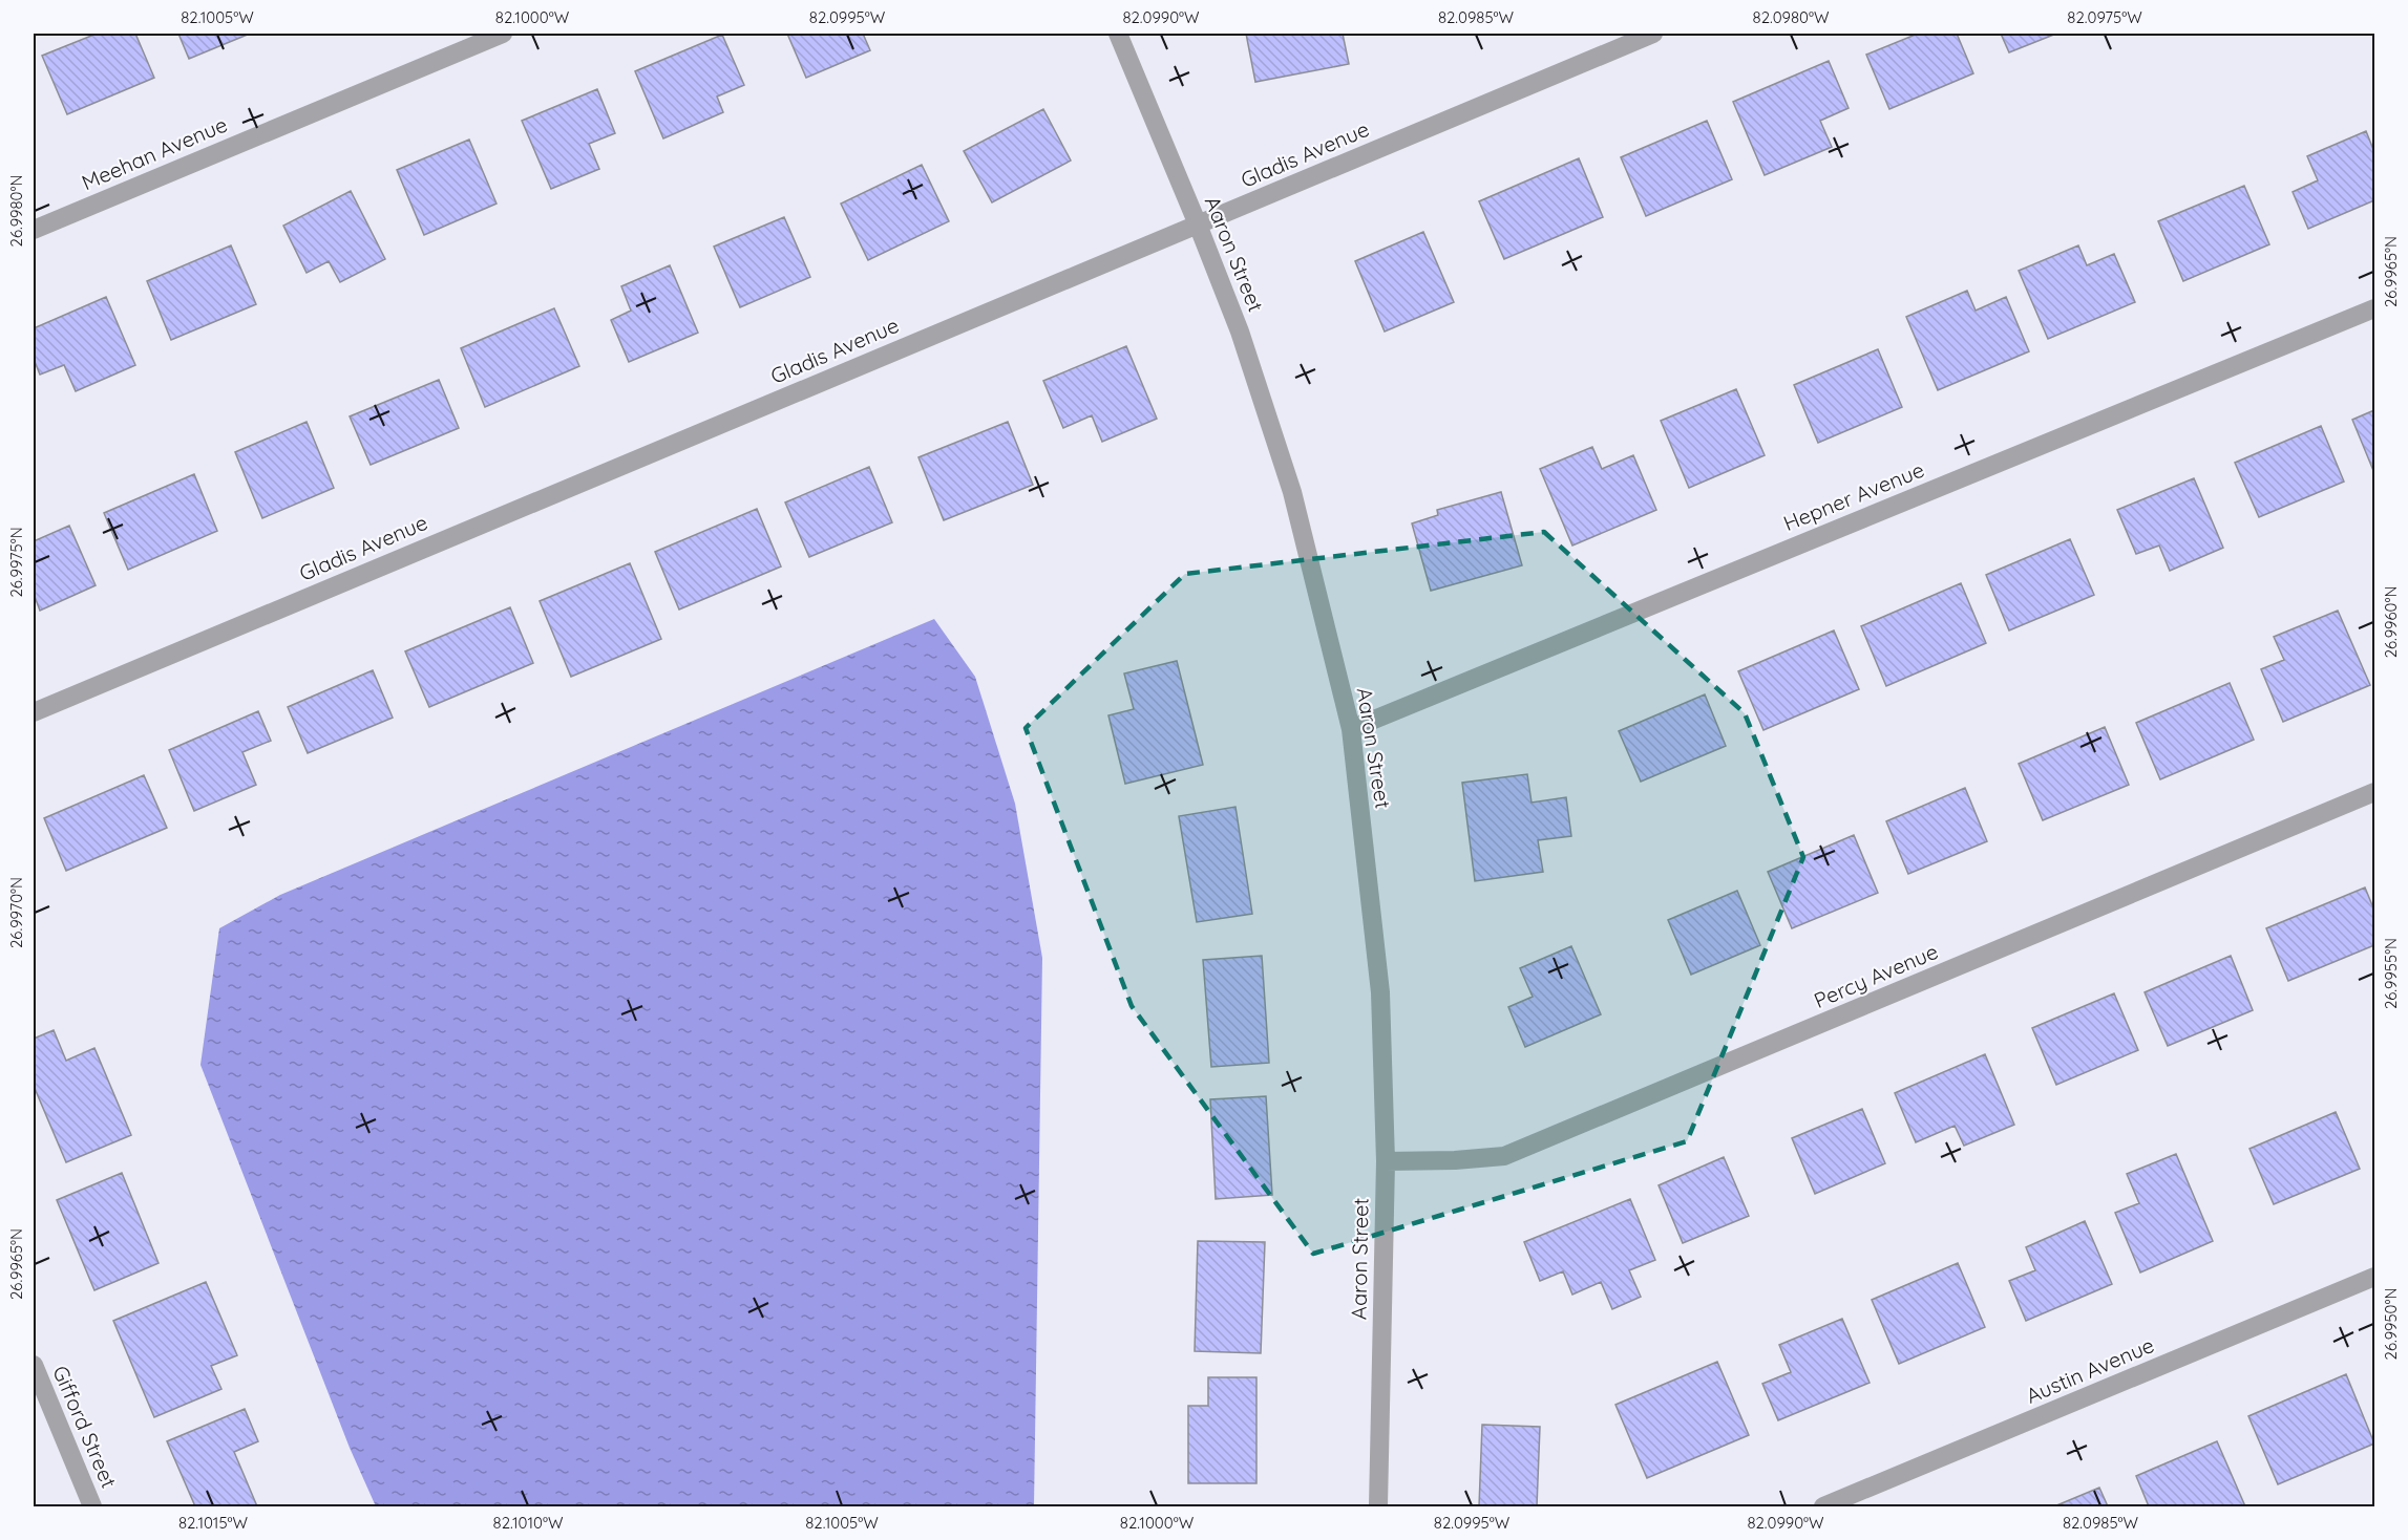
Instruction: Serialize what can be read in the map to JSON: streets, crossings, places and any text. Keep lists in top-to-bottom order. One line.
{"streets":{"street":["Meehan Avenue","Gladis Avenue","Aaron Street","Hepner Avenue","Percy Avenue","Austin Avenue","Gifford Street"]},"crossings":[["Gladis Avenue","Aaron Street"],["Aaron Street","Hepner Avenue"],["Aaron Street","Percy Avenue"]],"coordinates":["82.1005°W","82.1000°W","82.0995°W","82.0990°W","82.0985°W","82.0980°W","82.0975°W","26.9980°N","26.9965°N","26.9975°N","26.9960°N","26.9970°N","26.9955°N","26.9950°N","82.1015°W","82.1010°W"]}
